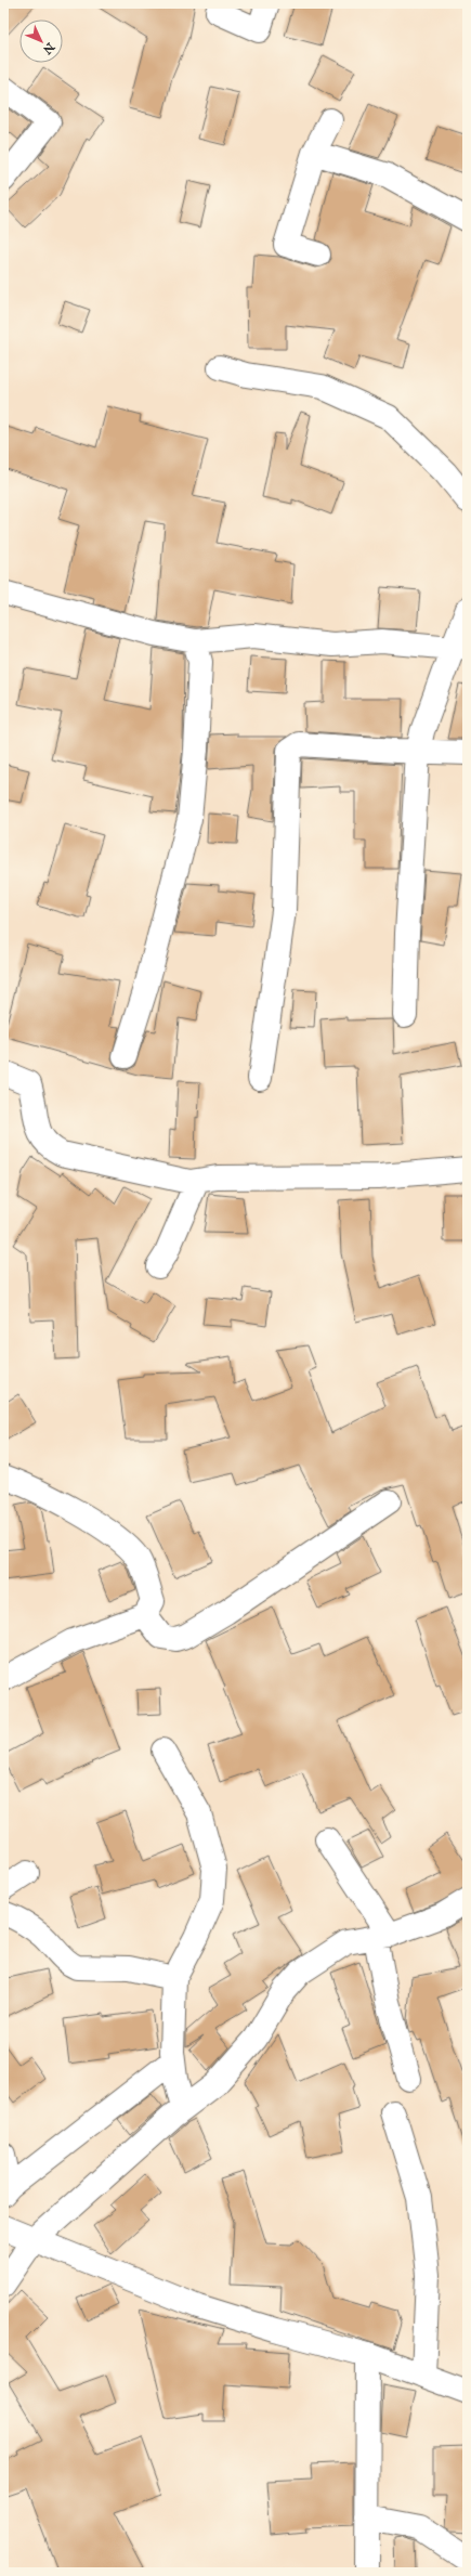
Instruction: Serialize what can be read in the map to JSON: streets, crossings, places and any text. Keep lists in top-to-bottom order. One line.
{"north":"bottom right"}
